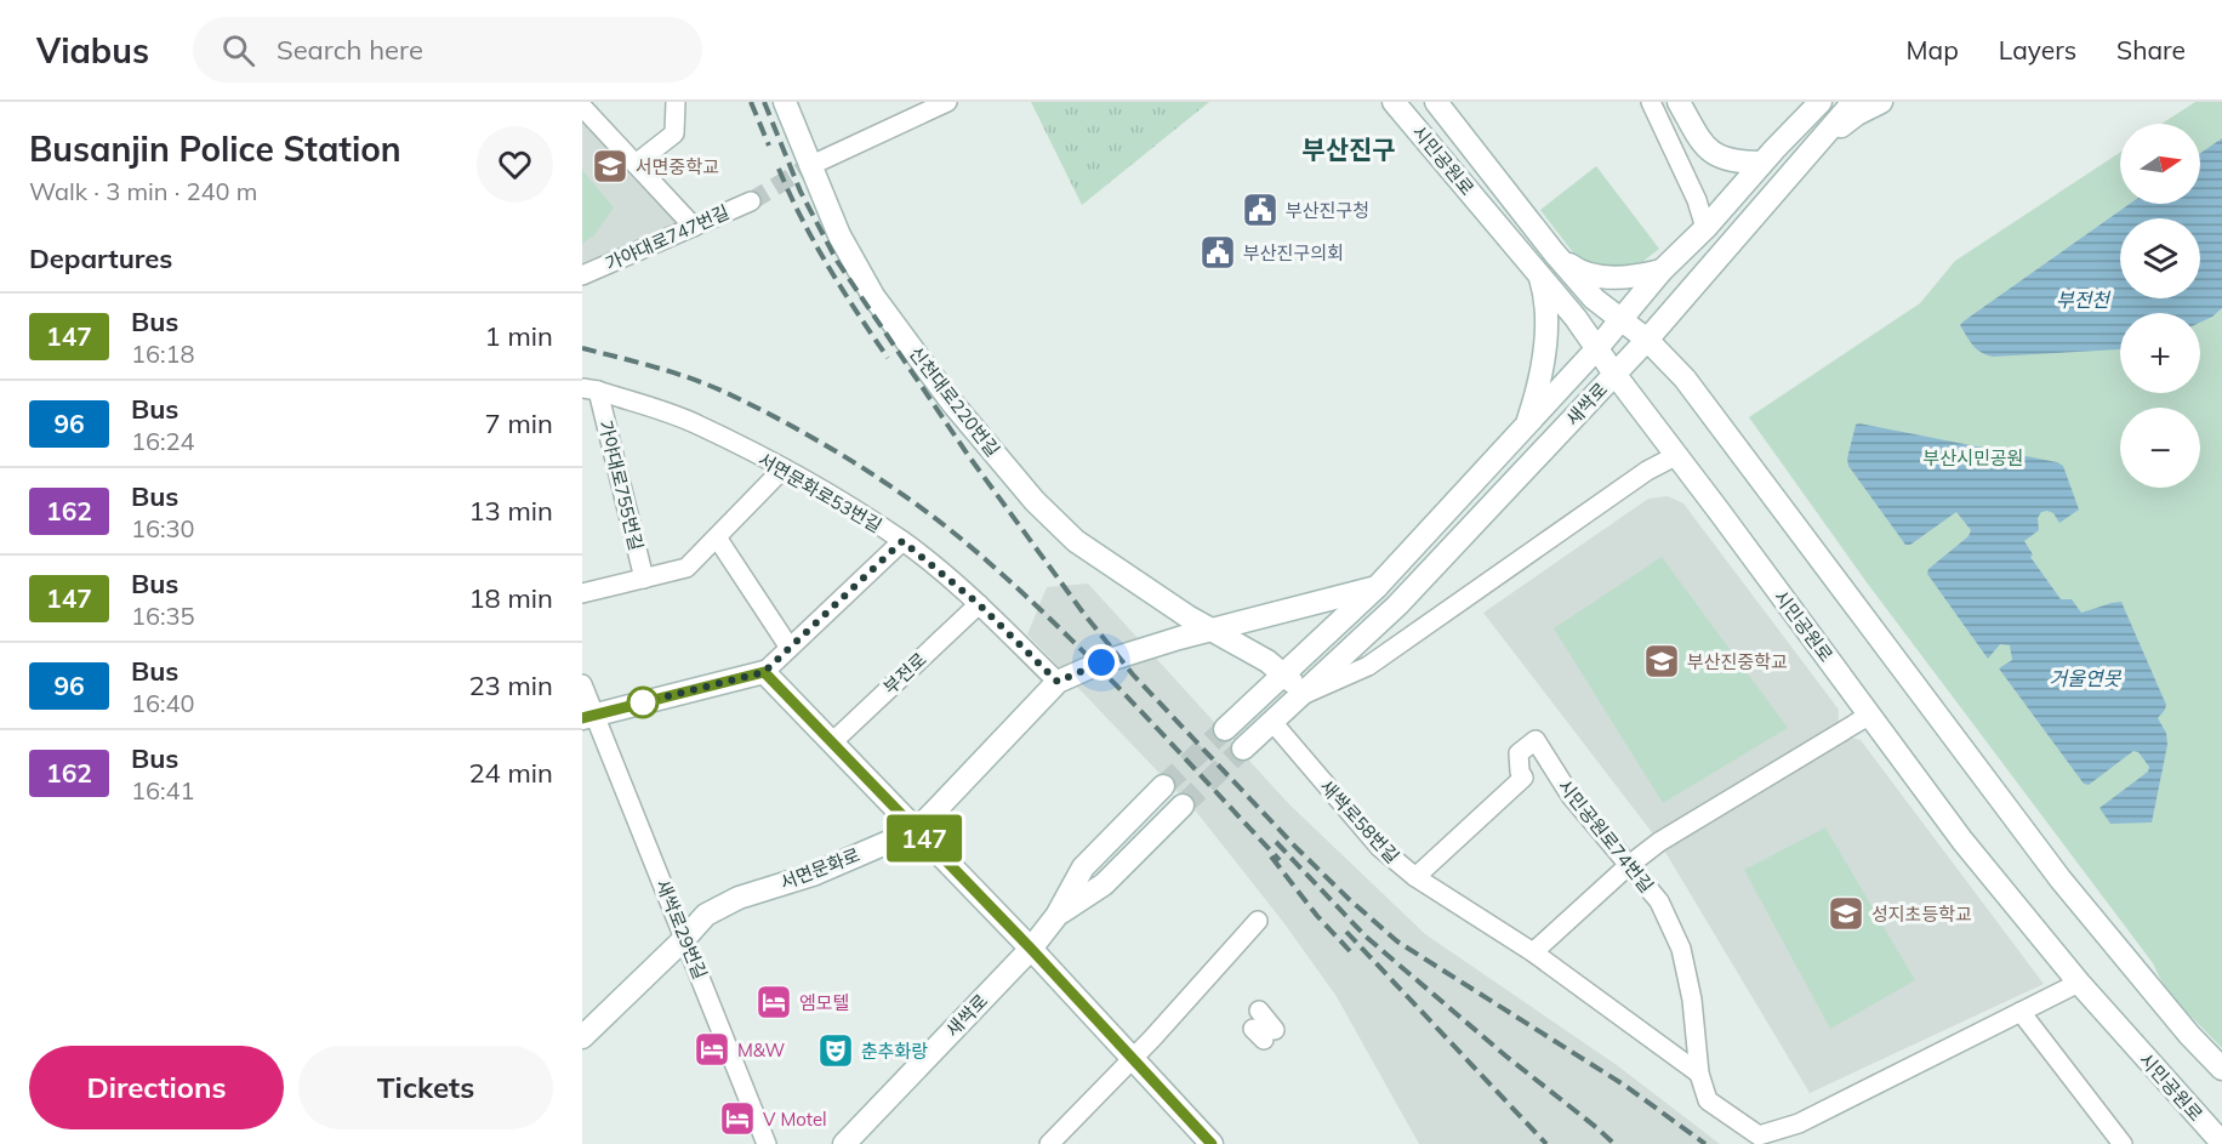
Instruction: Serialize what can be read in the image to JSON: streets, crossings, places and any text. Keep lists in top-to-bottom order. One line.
{"streets":{"main road":["시민공원로","신천대로220번길","새싹로","서면문화로"],"street":["가야대로747번길","가야대로755번길","서면문화로53번길","부전로","새싹로58번길","시민공원로74번길","새싹로29번길"]},"crossings":[["시민공원로","새싹로"],["시민공원로","시민공원로74번길"],["신천대로220번길","서면문화로"],["새싹로","새싹로58번길"],["새싹로","서면문화로"],["가야대로755번길","서면문화로53번길"],["서면문화로53번길","부전로"],["서면문화로53번길","서면문화로"],["새싹로58번길","시민공원로74번길"],["서면문화로","새싹로29번길"]],"districts":["부산진구"],"water":["부전천","거울연못"],"parks":["부산시민공원"],"places":{"school or university":["서면중학교","부산진중학교","성지초등학교"],"public building":["부산진구청","부산진구의회"],"hotel":["엠모텔","M&W","V Motel"],"theatre":["춘추화랑"]},"lines":["bus line 147"],"north":"right","page":{"header":"Viabus","search":"Search here","nav":["Map","Layers","Share"],"heading":[["Busanjin Police Station","Walk · 3 min · 240 m"],"Departures"],"on_map":"147","map_buttons":["+","−"],"list":[{"mark":"147","name":"Bus","note":"16:18","value":"1 min"},{"mark":"96","name":"Bus","note":"16:24","value":"7 min"},{"mark":"162","name":"Bus","note":"16:30","value":"13 min"},{"mark":"147","name":"Bus","note":"16:35","value":"18 min"},{"mark":"96","name":"Bus","note":"16:40","value":"23 min"},{"mark":"162","name":"Bus","note":"16:41","value":"24 min"}],"buttons":["Directions","Tickets"]}}
